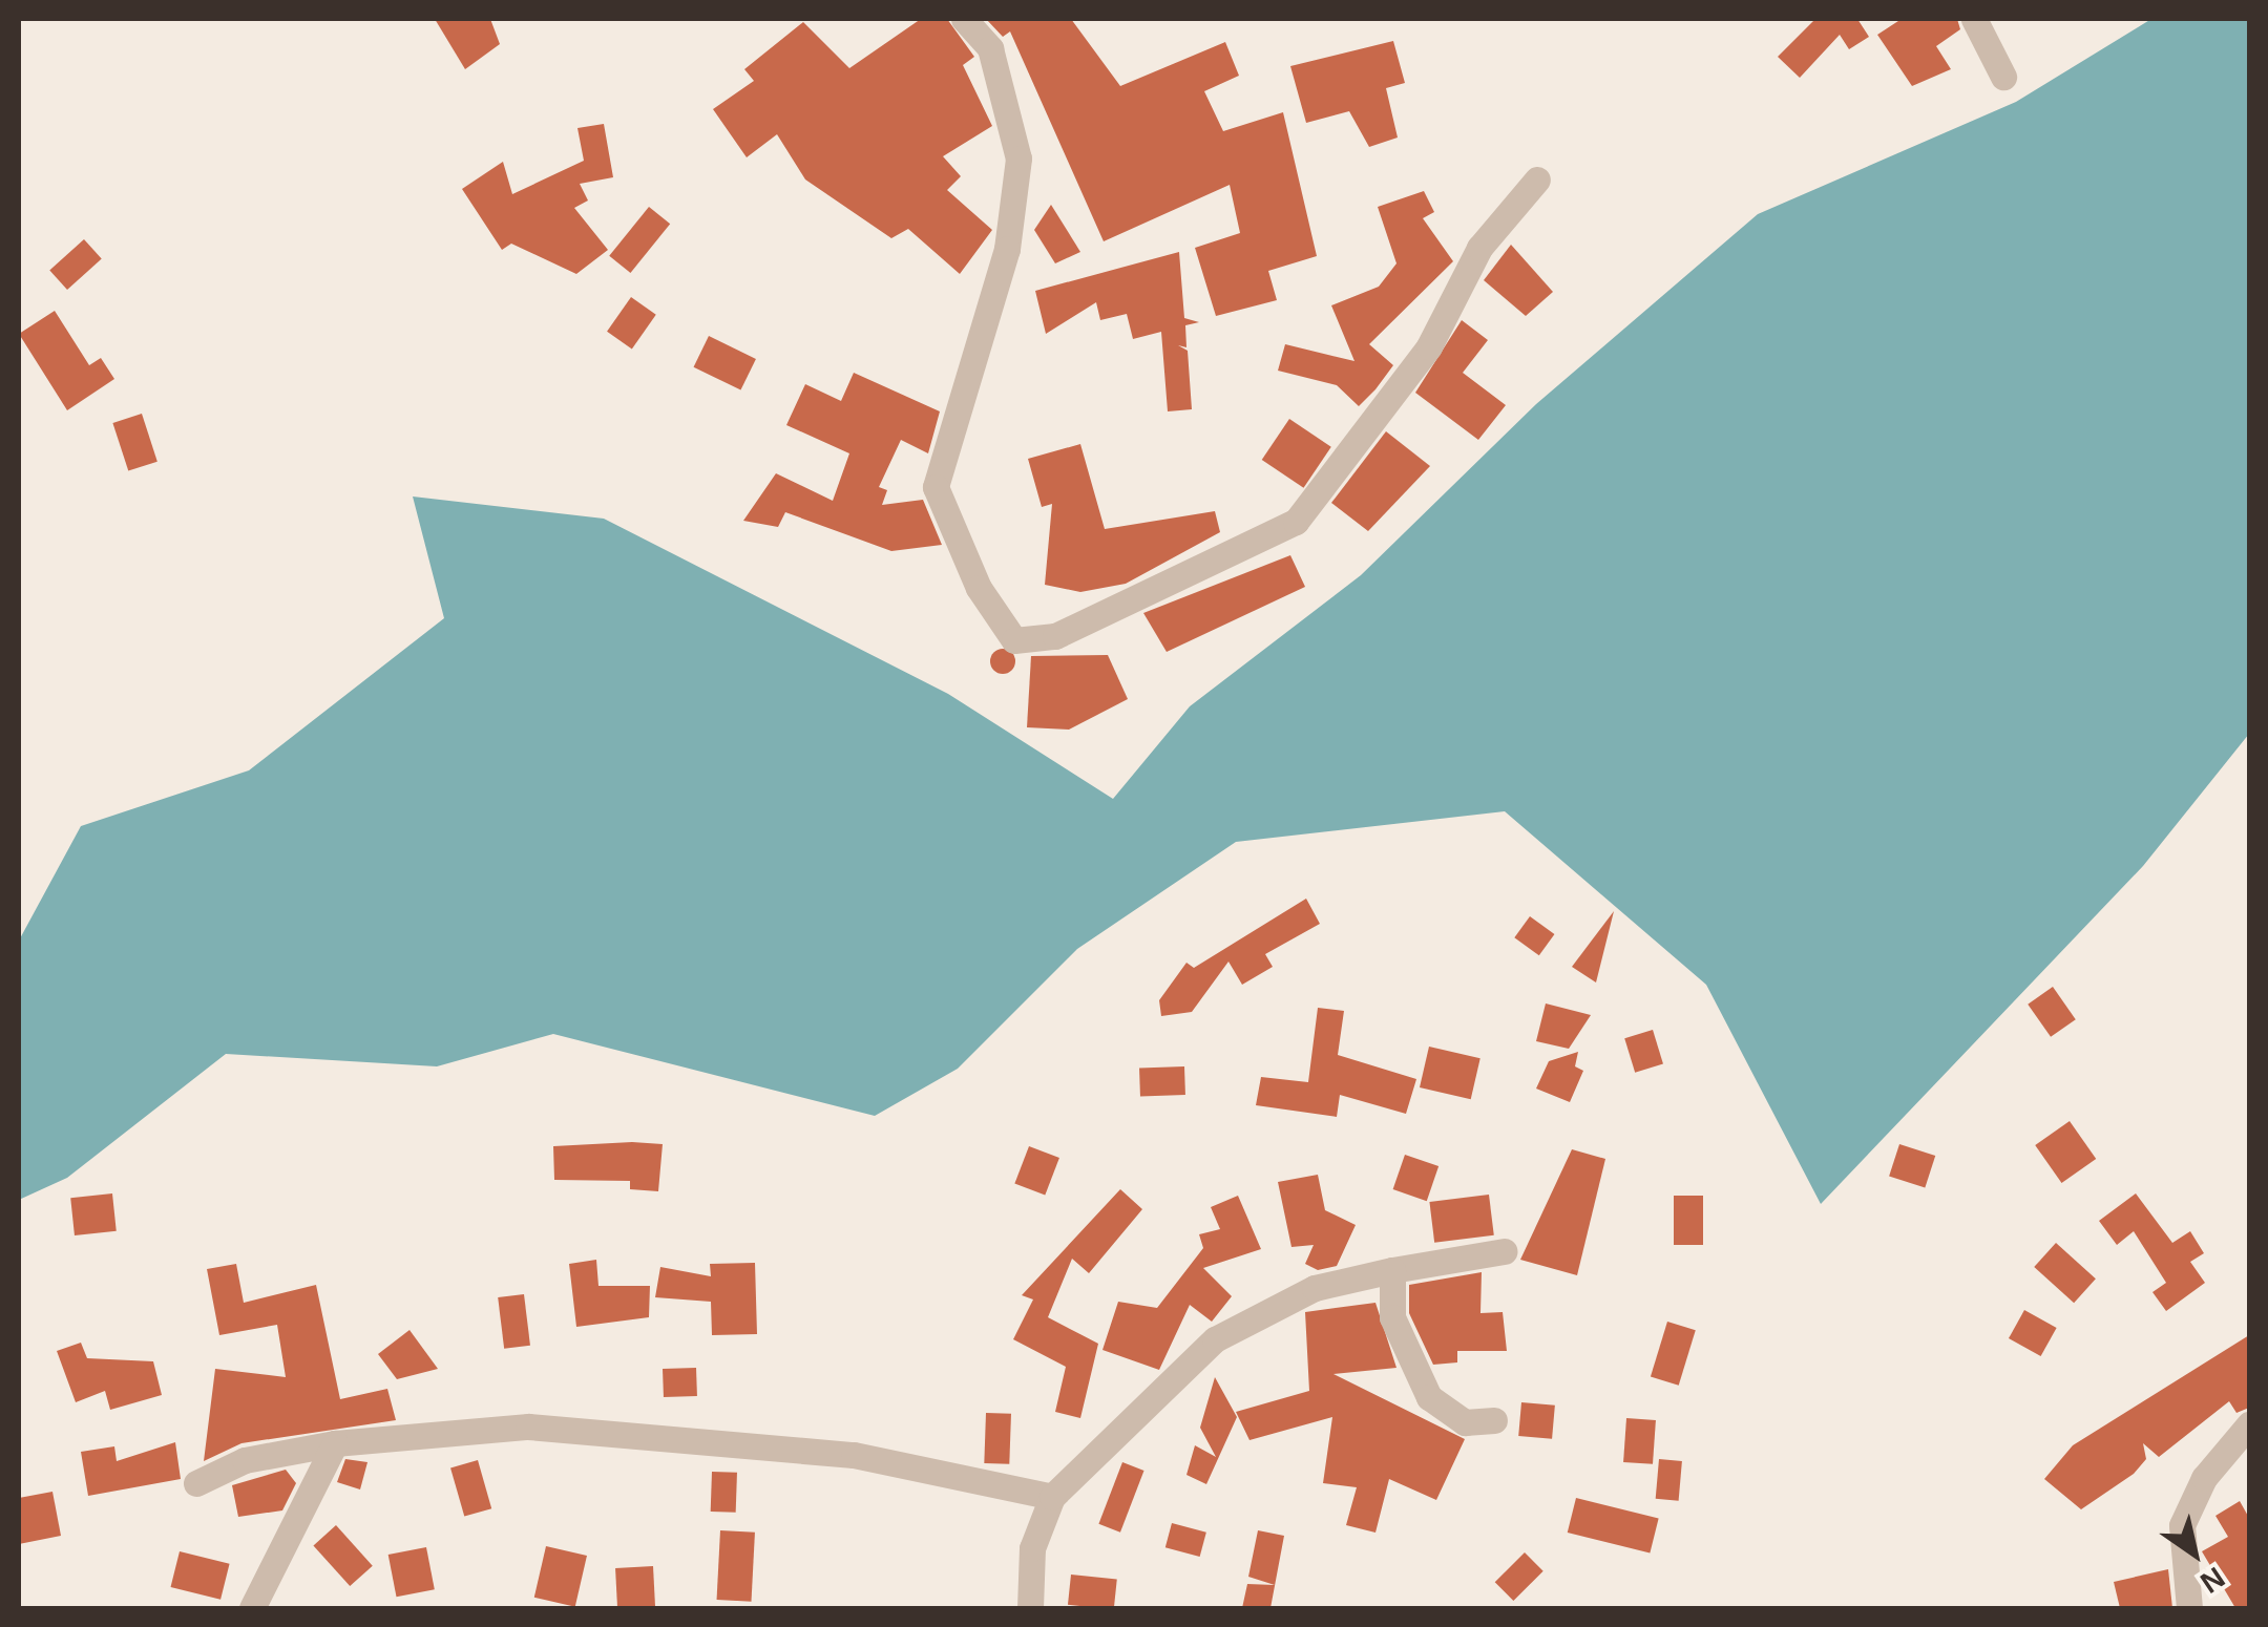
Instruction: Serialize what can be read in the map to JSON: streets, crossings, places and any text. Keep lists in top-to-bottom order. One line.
{"north":"bottom right"}
